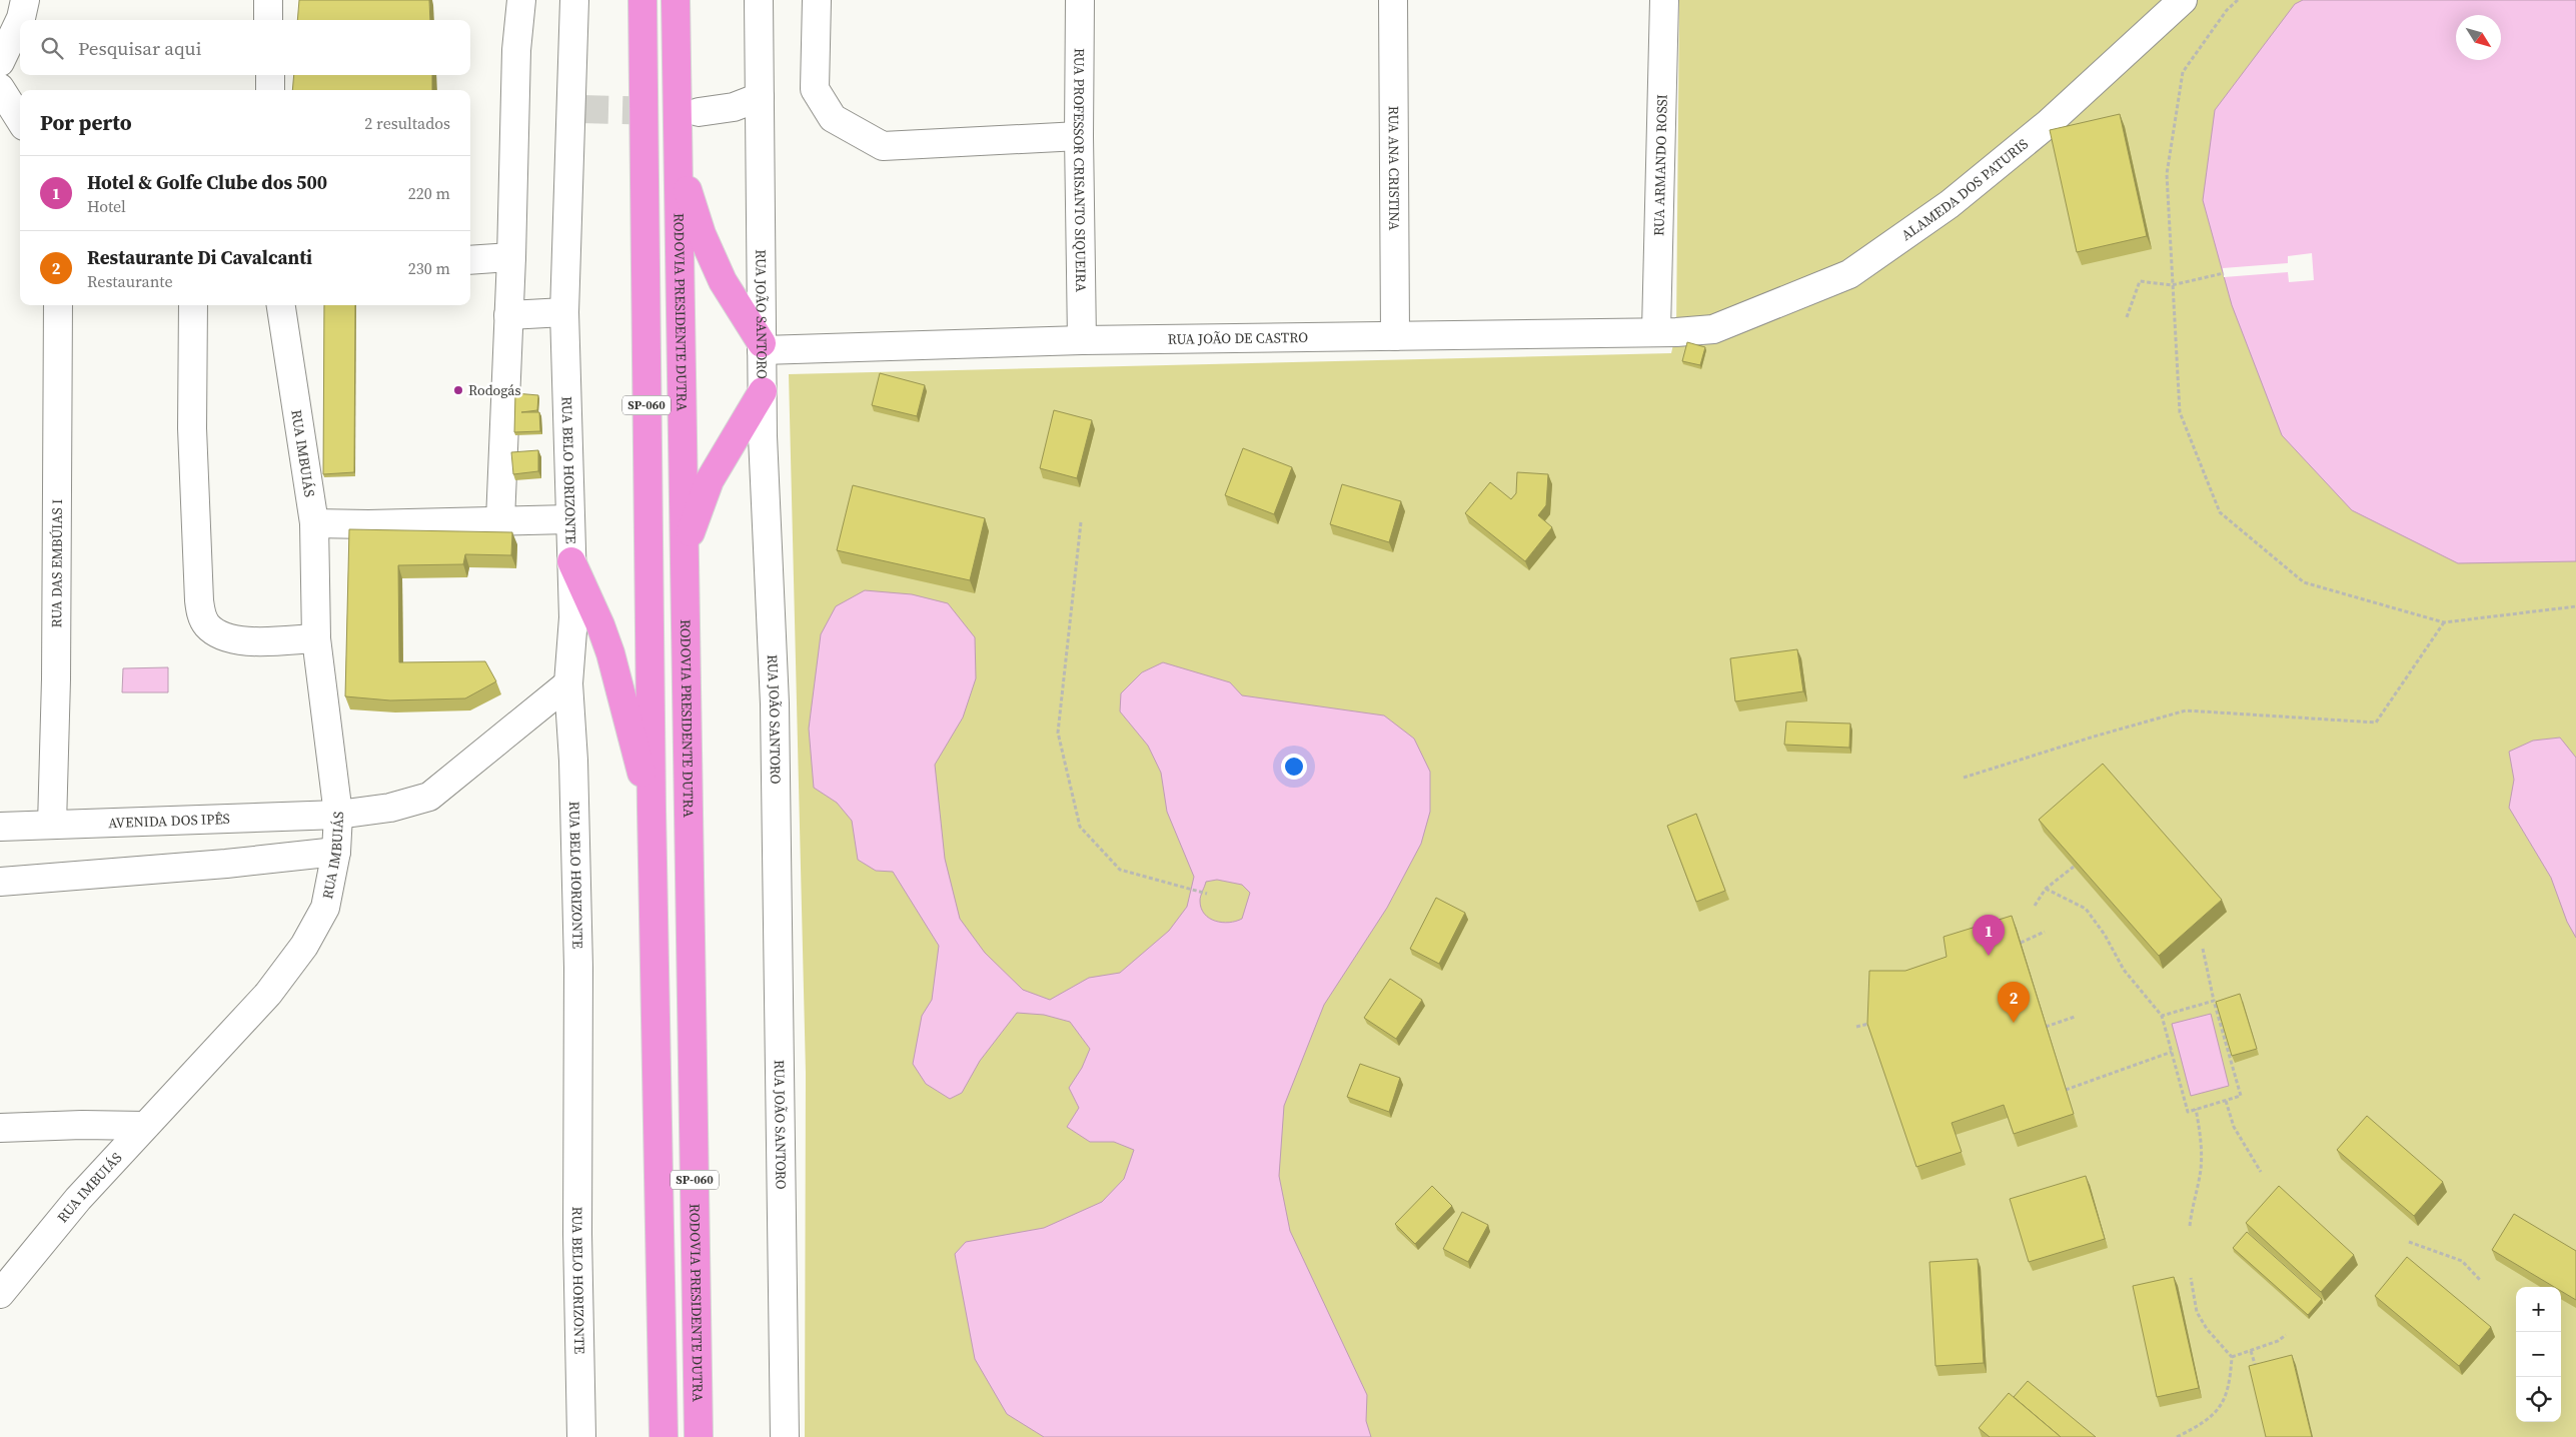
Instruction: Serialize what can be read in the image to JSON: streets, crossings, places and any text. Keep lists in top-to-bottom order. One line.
{"streets":{"highway":["RODOVIA PRESIDENTE DUTRA","SP-060"],"street":["RUA ARMANDO ROSSI","RUA ANA CRISTINA","RUA PROFESSOR CRISANTO SIQUEIRA","ALAMEDA DOS PATURIS","RUA JOÃO SANTORO","RUA JOÃO DE CASTRO","RUA IMBUIÁS","RUA BELO HORIZONTE","RUA DAS EMBÚIAS I","AVENIDA DOS IPÊS"]},"crossings":[["RUA ARMANDO ROSSI","RUA JOÃO DE CASTRO"],["RUA ANA CRISTINA","RUA JOÃO DE CASTRO"],["RUA PROFESSOR CRISANTO SIQUEIRA","RUA JOÃO DE CASTRO"],["ALAMEDA DOS PATURIS","RUA JOÃO DE CASTRO"],["RUA JOÃO SANTORO","RUA JOÃO DE CASTRO"],["RUA IMBUIÁS","AVENIDA DOS IPÊS"],["RUA BELO HORIZONTE","AVENIDA DOS IPÊS"],["RUA DAS EMBÚIAS I","AVENIDA DOS IPÊS"]],"places":["Rodogás"],"north":"bottom right","page":{"search":"Pesquisar aqui","heading":["Por perto","2 resultados"],"list":[{"mark":"1","name":"Hotel & Golfe Clube dos 500","note":"Hotel","value":"220 m"},{"mark":"2","name":"Restaurante Di Cavalcanti","note":"Restaurante","value":"230 m"}],"pins":["1","2"],"map_buttons":["+","−"]}}
